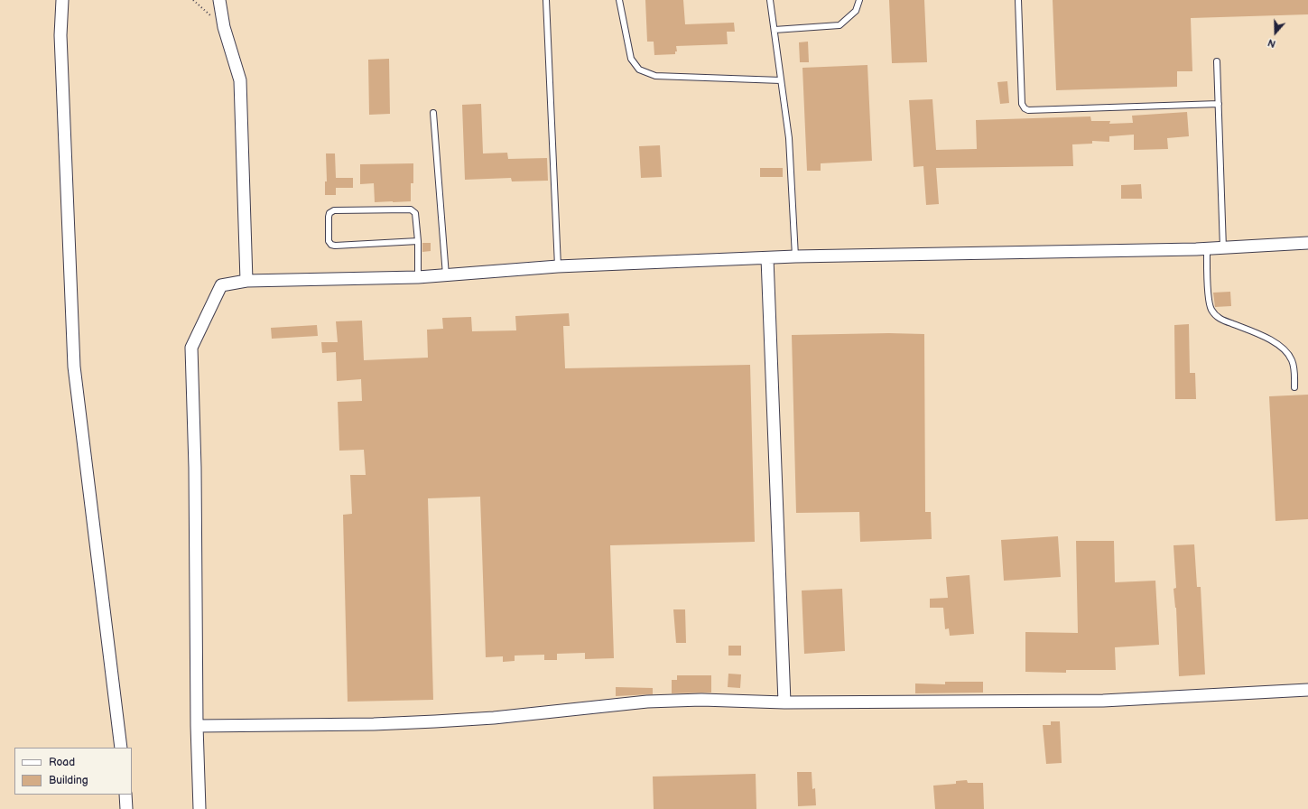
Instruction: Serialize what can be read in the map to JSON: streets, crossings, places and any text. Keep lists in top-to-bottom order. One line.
{"legend":["Road","Building"],"north":"bottom"}
